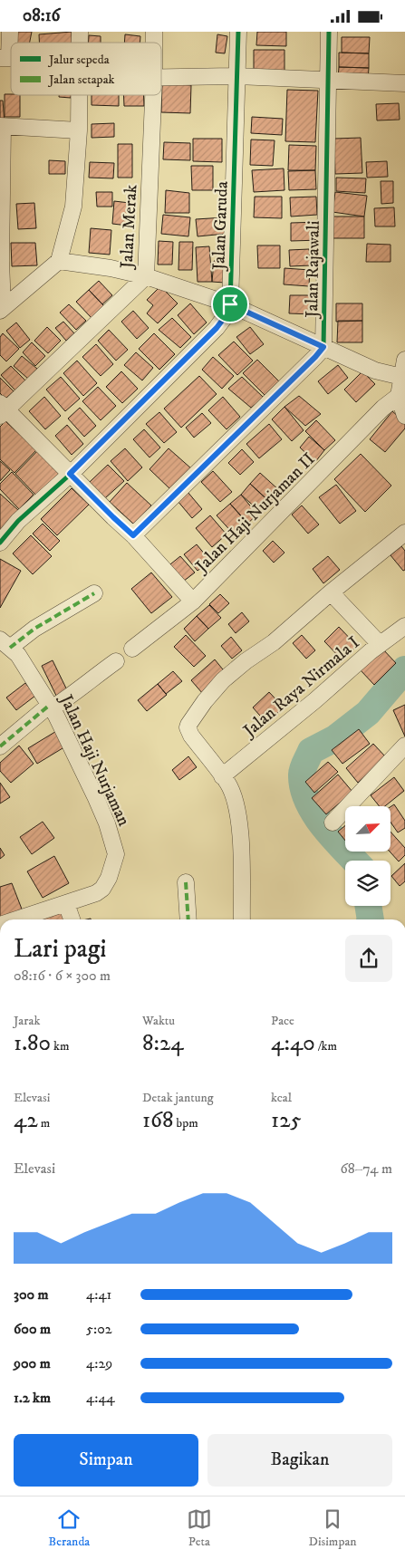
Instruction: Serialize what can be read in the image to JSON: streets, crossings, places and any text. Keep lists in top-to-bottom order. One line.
{"streets":{"street":["Jalan Garuda","Jalan Merak","Jalan Rajawali","Jalan Haji Nurjaman II","Jalan Raya Nirmala I","Jalan Haji Nurjaman"]},"legend":["Jalur sepeda","Jalan setapak"],"north":"top right","page":{"status":"08:16","heading":["Lari pagi","08:16 · 6 × 300 m"],"stats":[["Jarak","1.80 km"],["Waktu","8:24"],["Pace","4:40 /km"],["Elevasi","42 m"],["Detak jantung","168 bpm"],["kcal","125"]],"chart":["Elevasi","68–74 m"],"list":[{"name":"300 m","note":"4:41"},{"name":"600 m","note":"5:02"},{"name":"900 m","note":"4:29"},{"name":"1.2 km","note":"4:44"}],"buttons":["Simpan","Bagikan"],"tabs":["Beranda","Peta","Disimpan"]}}
